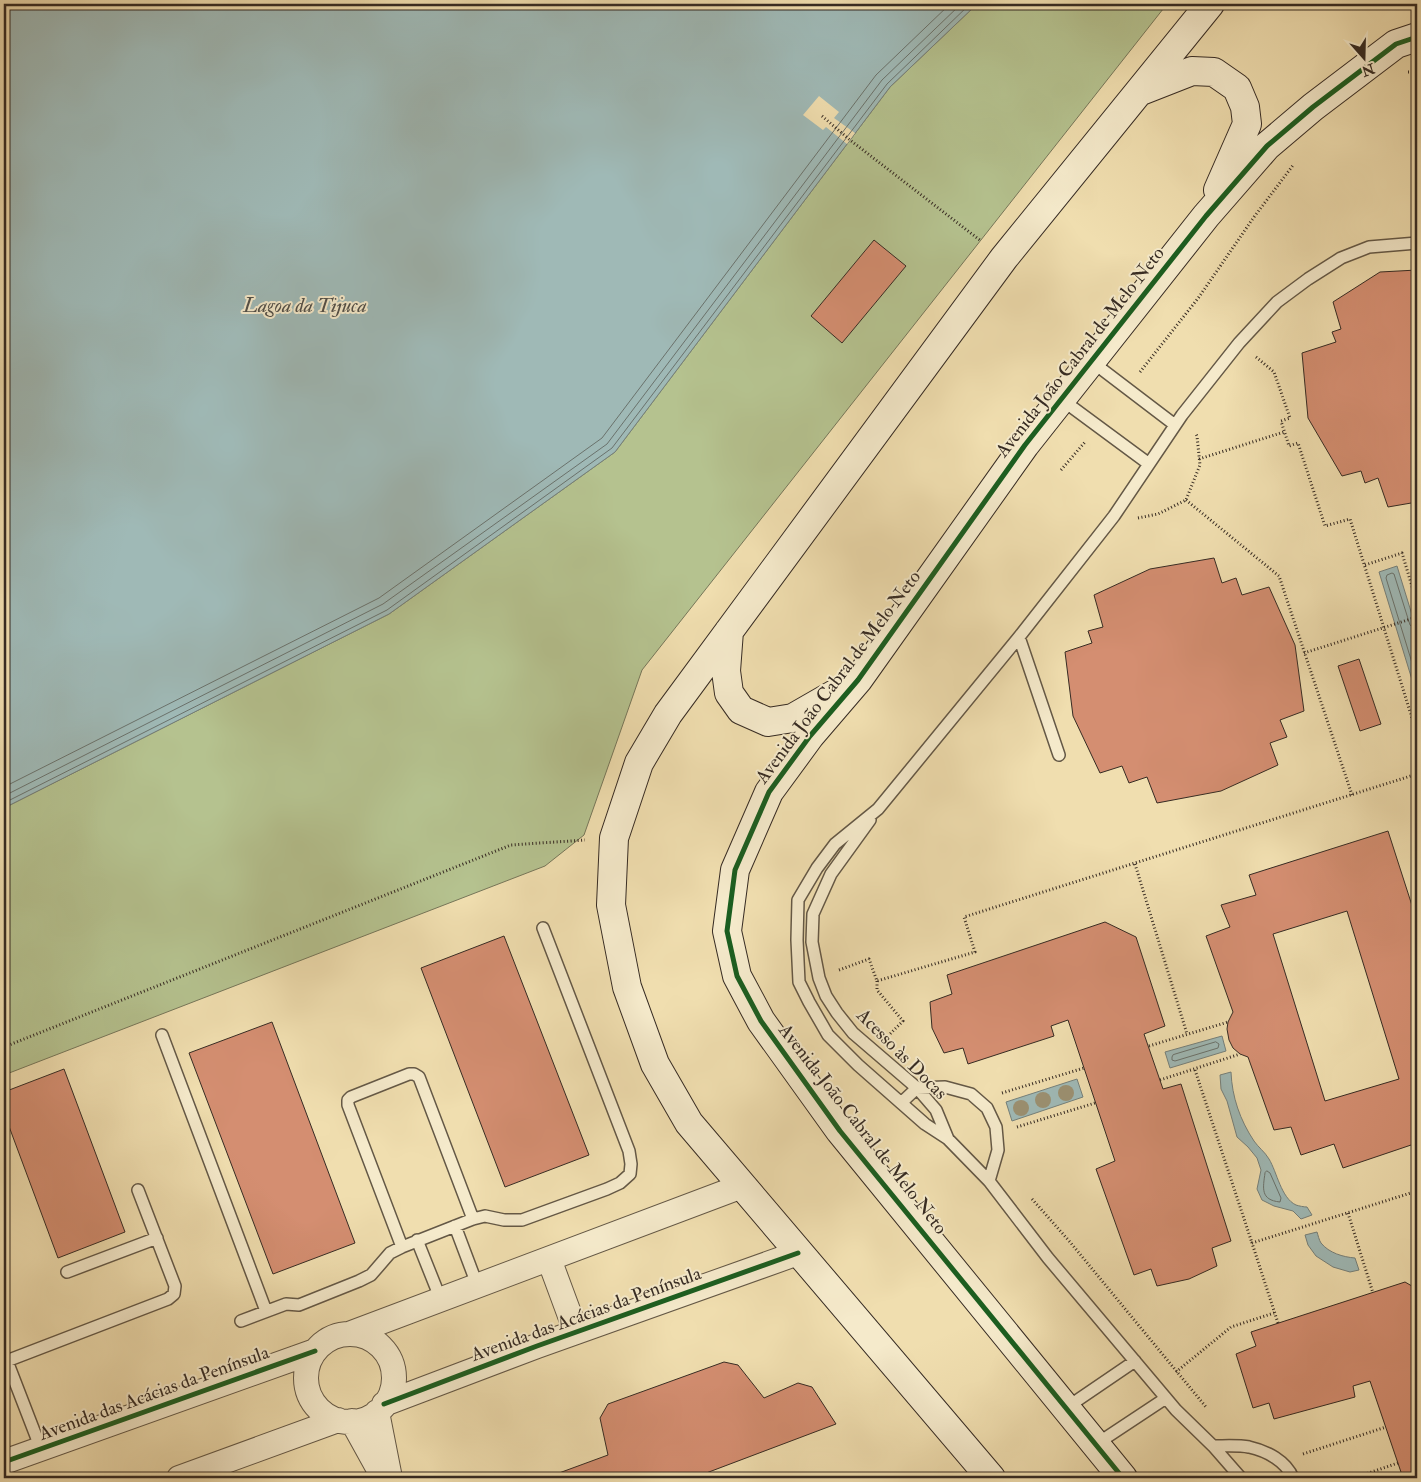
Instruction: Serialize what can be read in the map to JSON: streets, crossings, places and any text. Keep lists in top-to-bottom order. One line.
{"streets":{"street":["Avenida João Cabral de Melo Neto","Avenida das Acácias da Península"],"lane":["Acesso às Docas"]},"water":["Lagoa da Tijuca"],"north":"bottom"}
